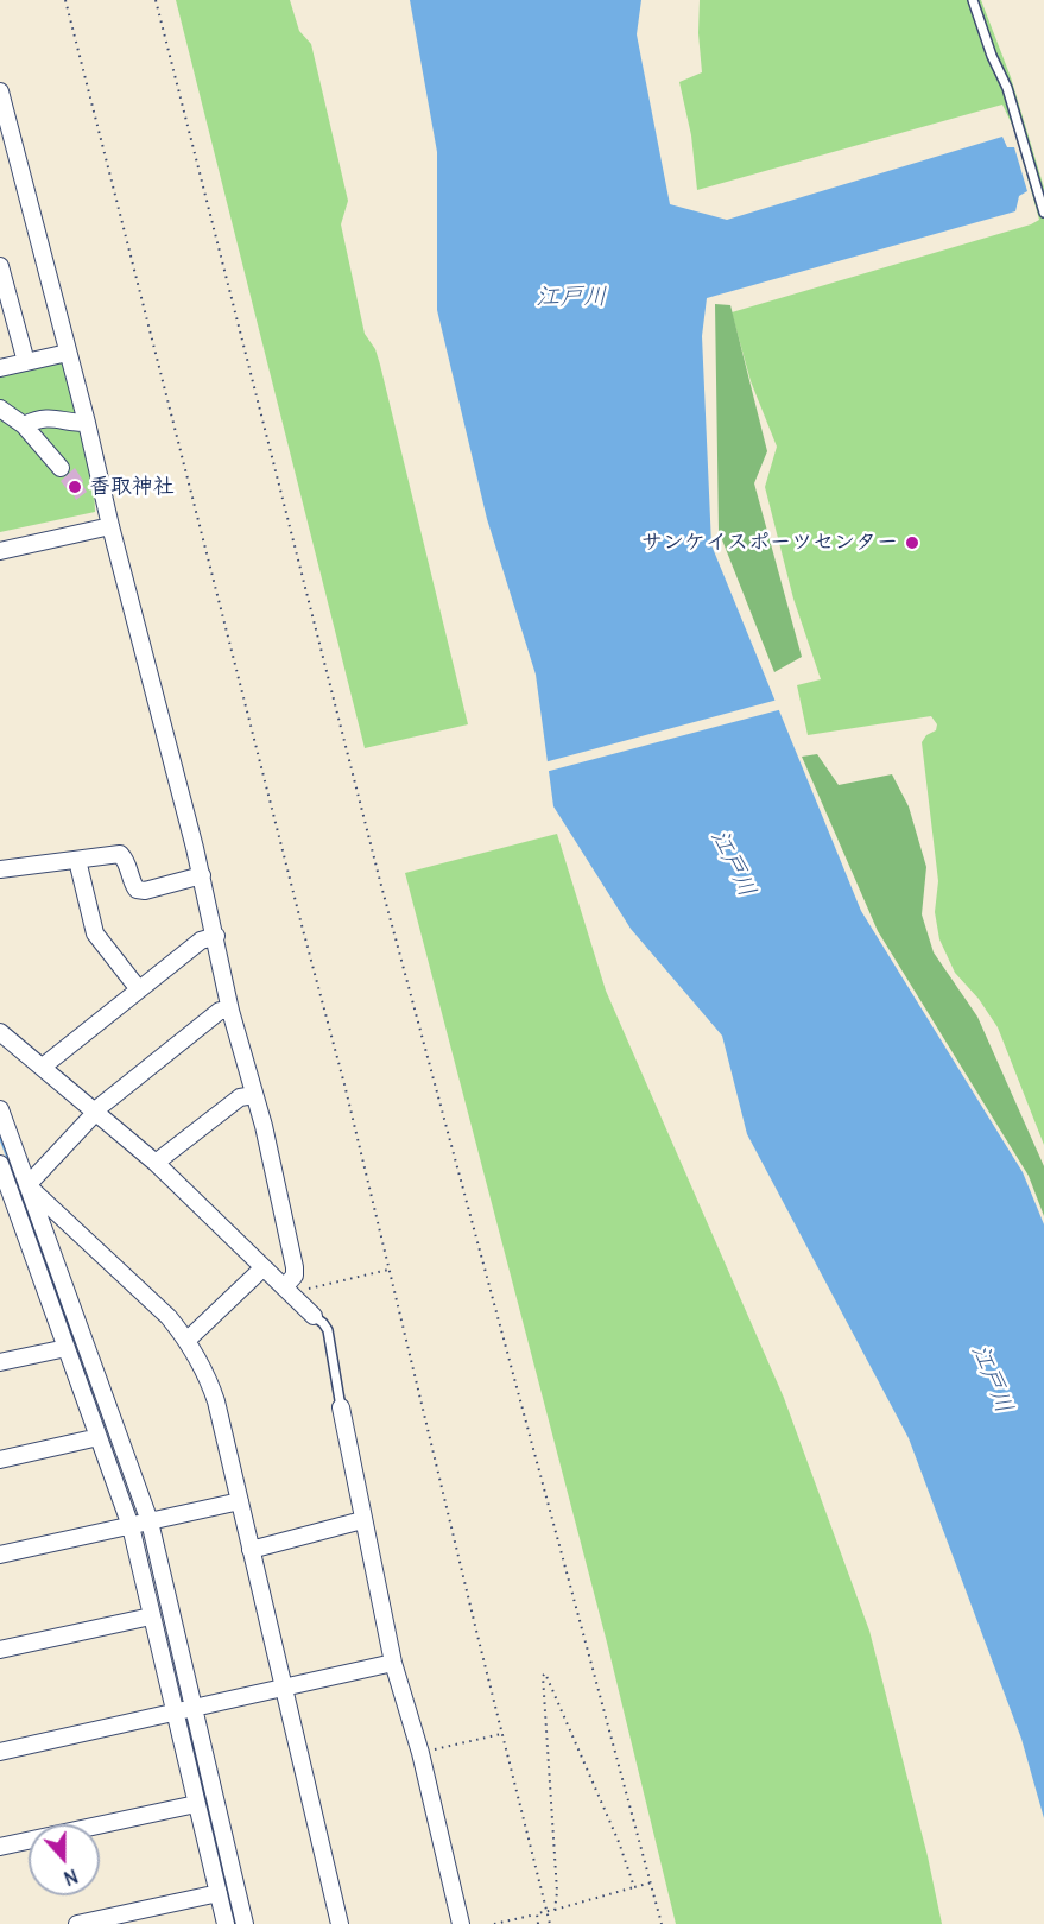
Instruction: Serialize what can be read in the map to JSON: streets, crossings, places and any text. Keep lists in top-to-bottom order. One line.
{"water":["江戸川"],"places":["香取神社","サンケイスポーツセンター"],"north":"bottom"}
